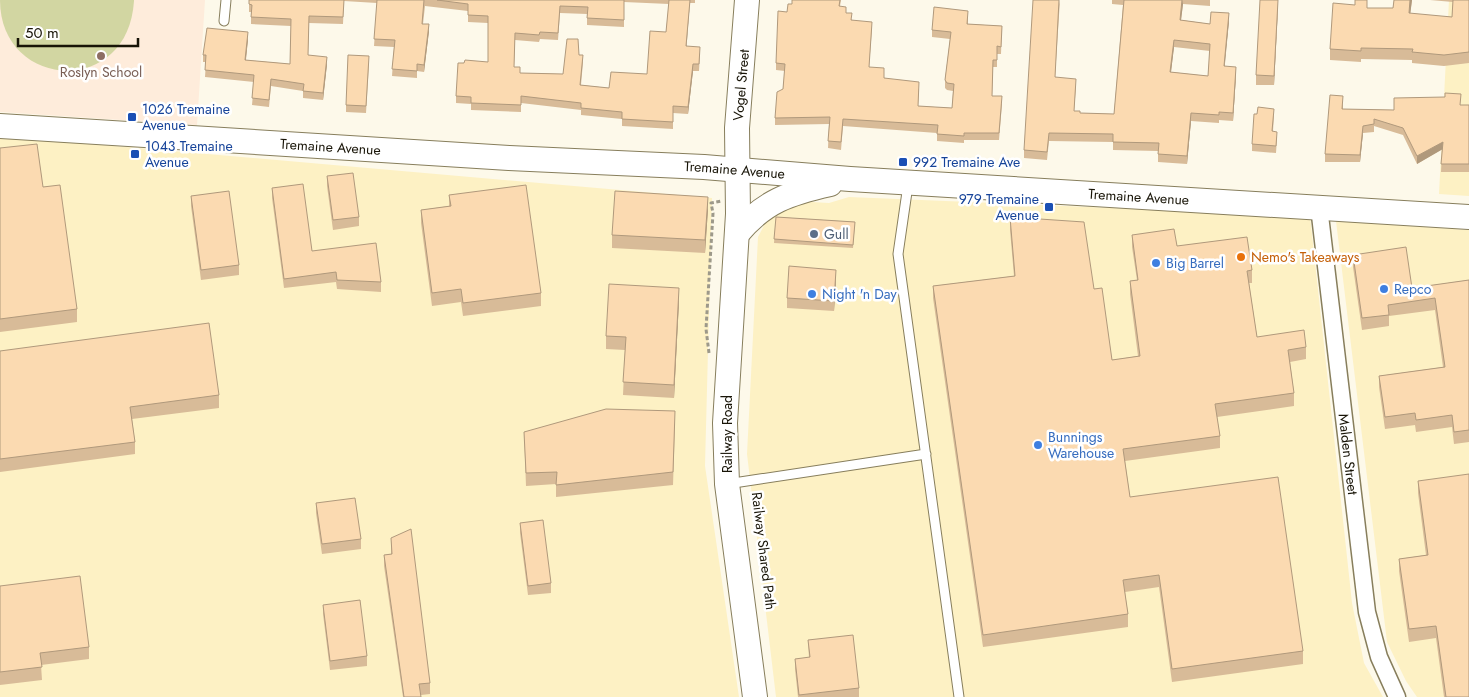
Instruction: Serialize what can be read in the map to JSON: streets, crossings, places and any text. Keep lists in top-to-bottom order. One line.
{"streets":{"main road":["Vogel Street","Tremaine Avenue","Railway Road"],"street":["Malden Street"]},"crossings":[["Vogel Street","Tremaine Avenue"],["Vogel Street","Railway Road"],["Tremaine Avenue","Railway Road"],["Tremaine Avenue","Malden Street"]],"places":{"other":["Roslyn School","Gull","Nemo's Takeaways","Big Barrel","Repco","Night 'n Day","Bunnings Warehouse"],"transit":["1026 Tremaine Avenue","1043 Tremaine Avenue","992 Tremaine Ave","979 Tremaine Avenue"]},"scale_bar":"50 m"}
